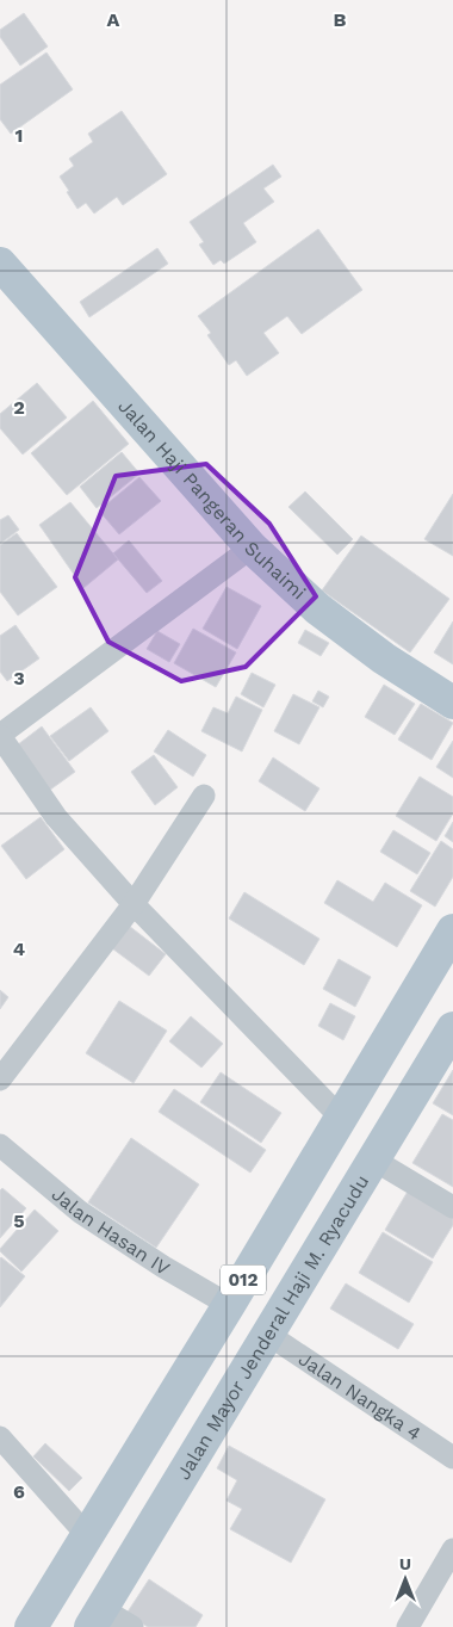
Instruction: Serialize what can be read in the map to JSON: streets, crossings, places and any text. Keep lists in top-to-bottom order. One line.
{"streets":{"main road":["Jalan Haji Pangeran Suhaimi","012","Jalan Mayor Jenderal Haji M. Ryacudu"],"street":["Jalan Hasan IV","Jalan Nangka 4"]},"crossings":[["Jalan Hasan IV","012"],["Jalan Mayor Jenderal Haji M. Ryacudu","Jalan Nangka 4"]],"north":"top","grid":{"columns":["A","B"],"rows":["1","2","3","4","5","6"]}}
